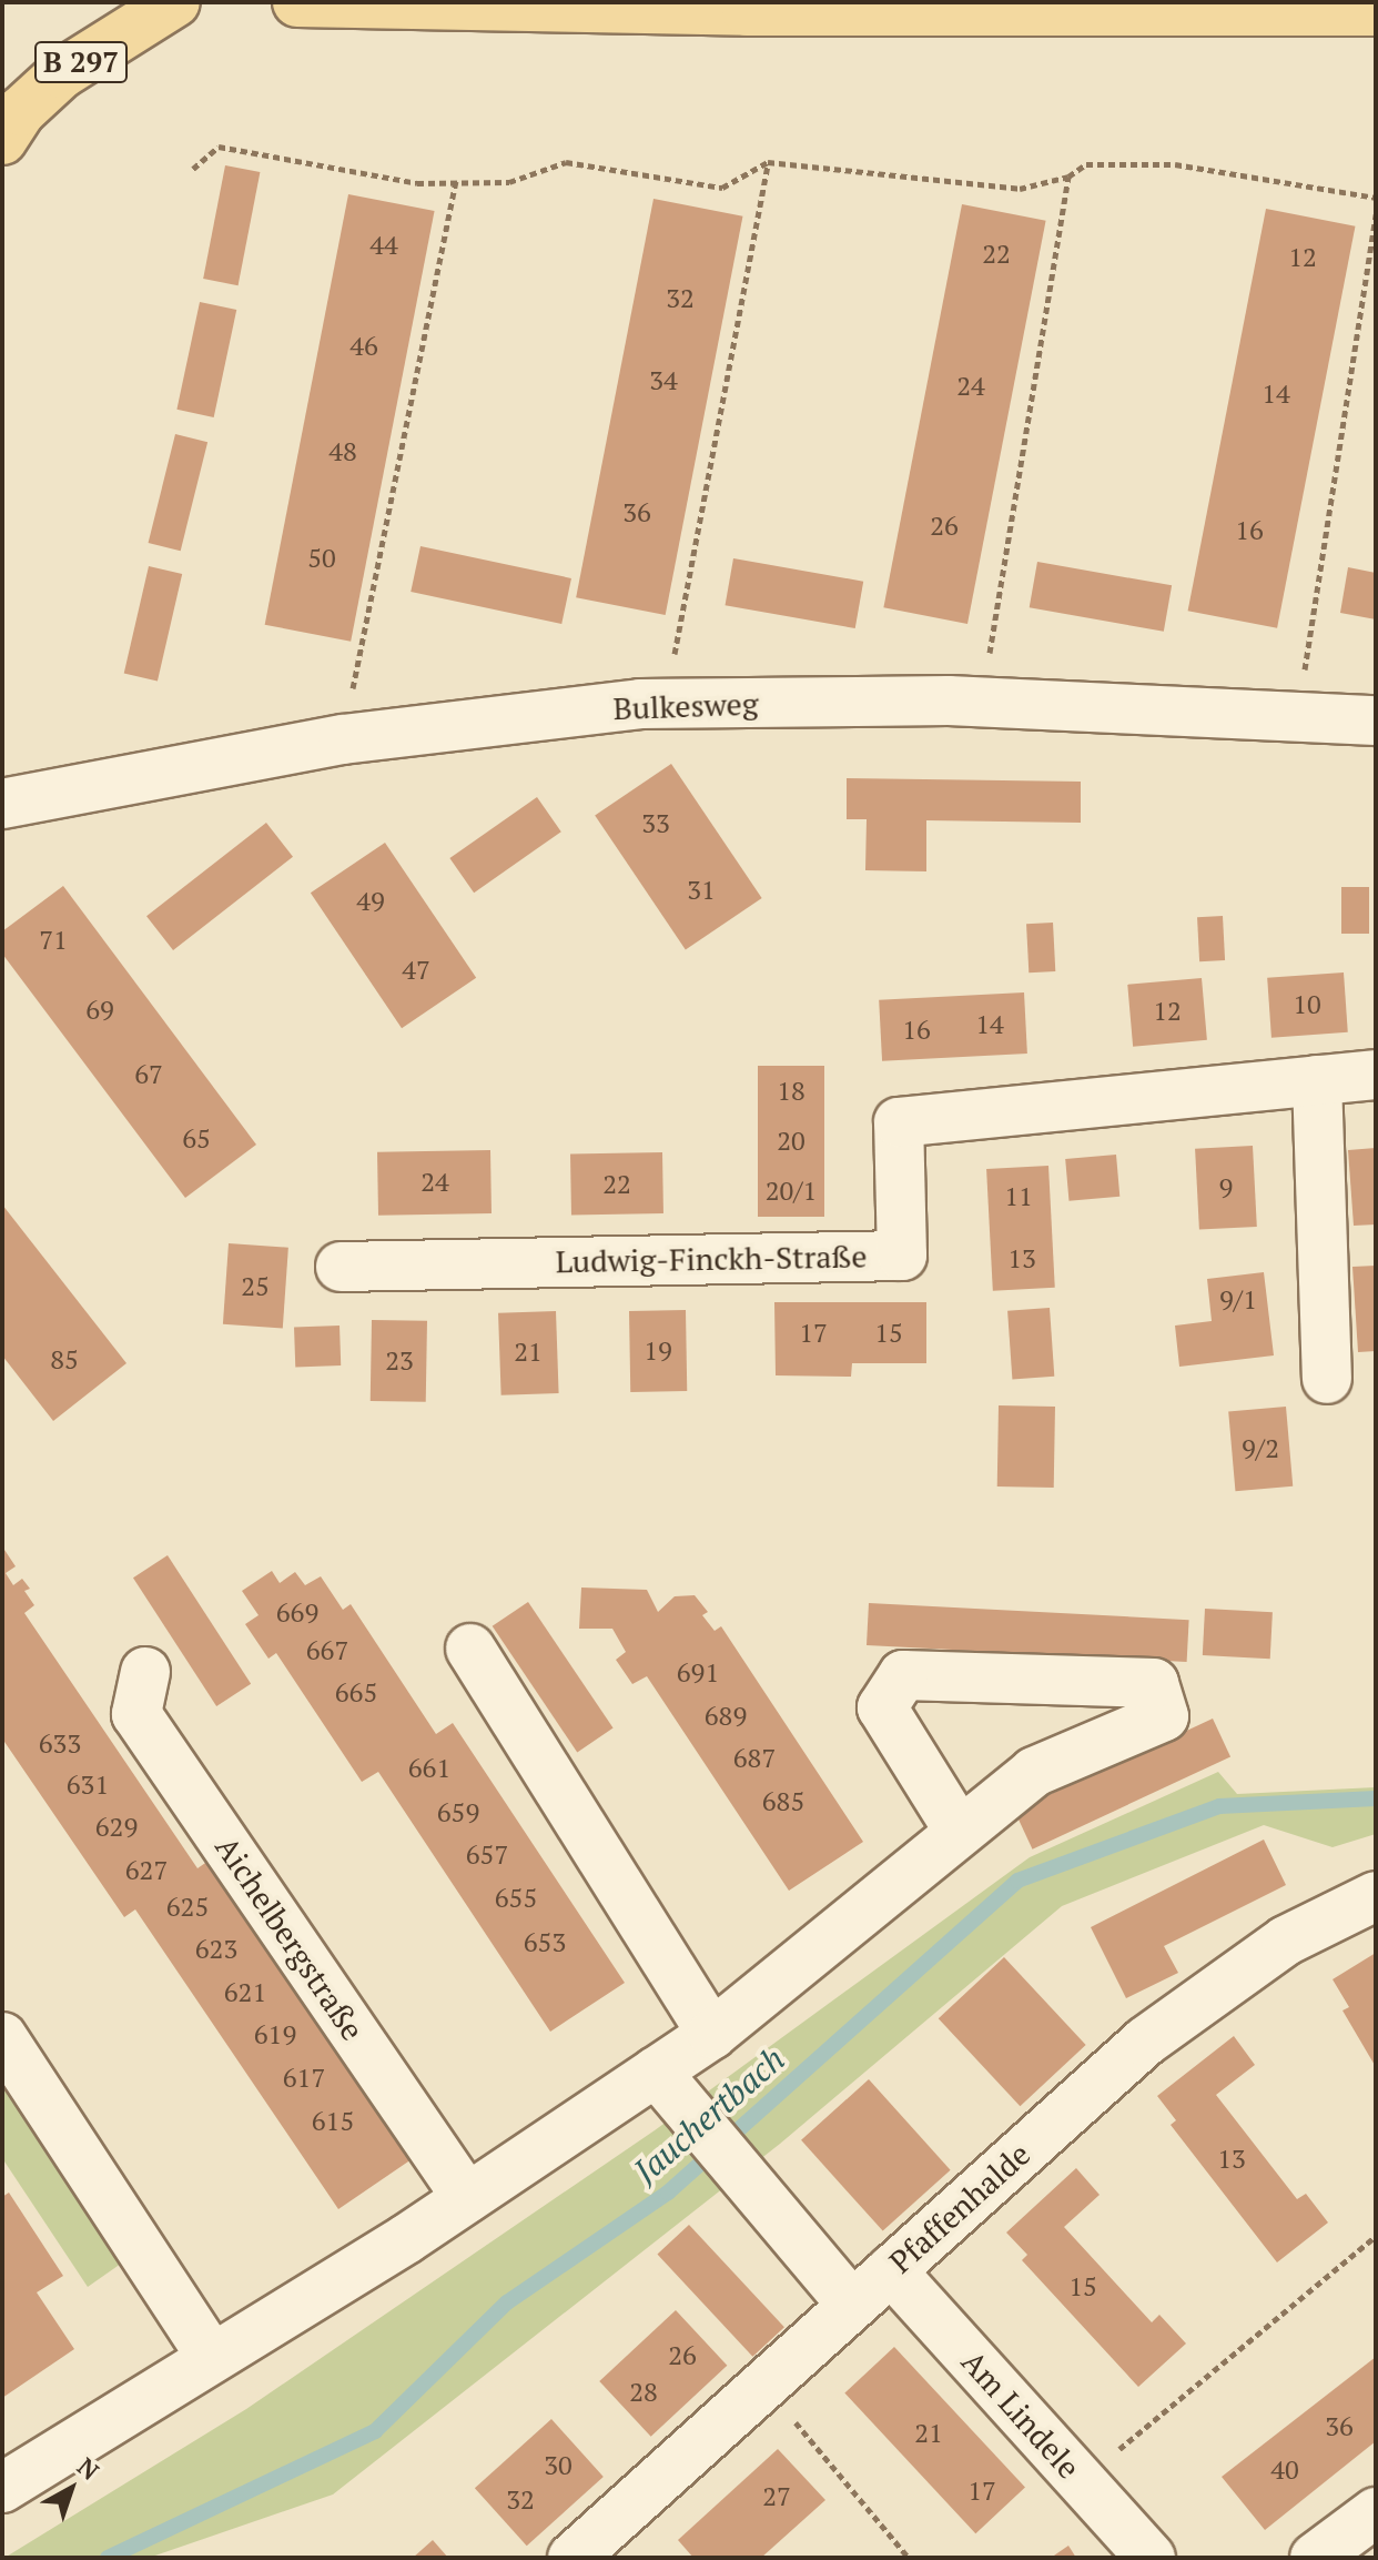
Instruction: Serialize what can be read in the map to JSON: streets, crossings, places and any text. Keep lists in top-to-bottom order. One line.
{"streets":{"main road":["B 297"],"street":["Bulkesweg","Ludwig-Finckh-Straße","Aichelbergstraße","Pfaffenhalde","Am Lindele"]},"crossings":[["Pfaffenhalde","Am Lindele"]],"water":["Jauchertbach"],"house_numbers":["44","22","12","32","46","34","24","14","48","36","26","16","50","33","31","49","71","47","10","69","12","14","16","67","18","65","20","24","22","9","20/1","11","13","25","9/1","17","15","19","21","85","23","9/2","669","667","691","665","689","633","687","661","631","685","659","629","657","627","655","625","653","623","621","619","617","615","13","15","26","28","36","21","30","40","17","27","32"],"north":"top right"}
